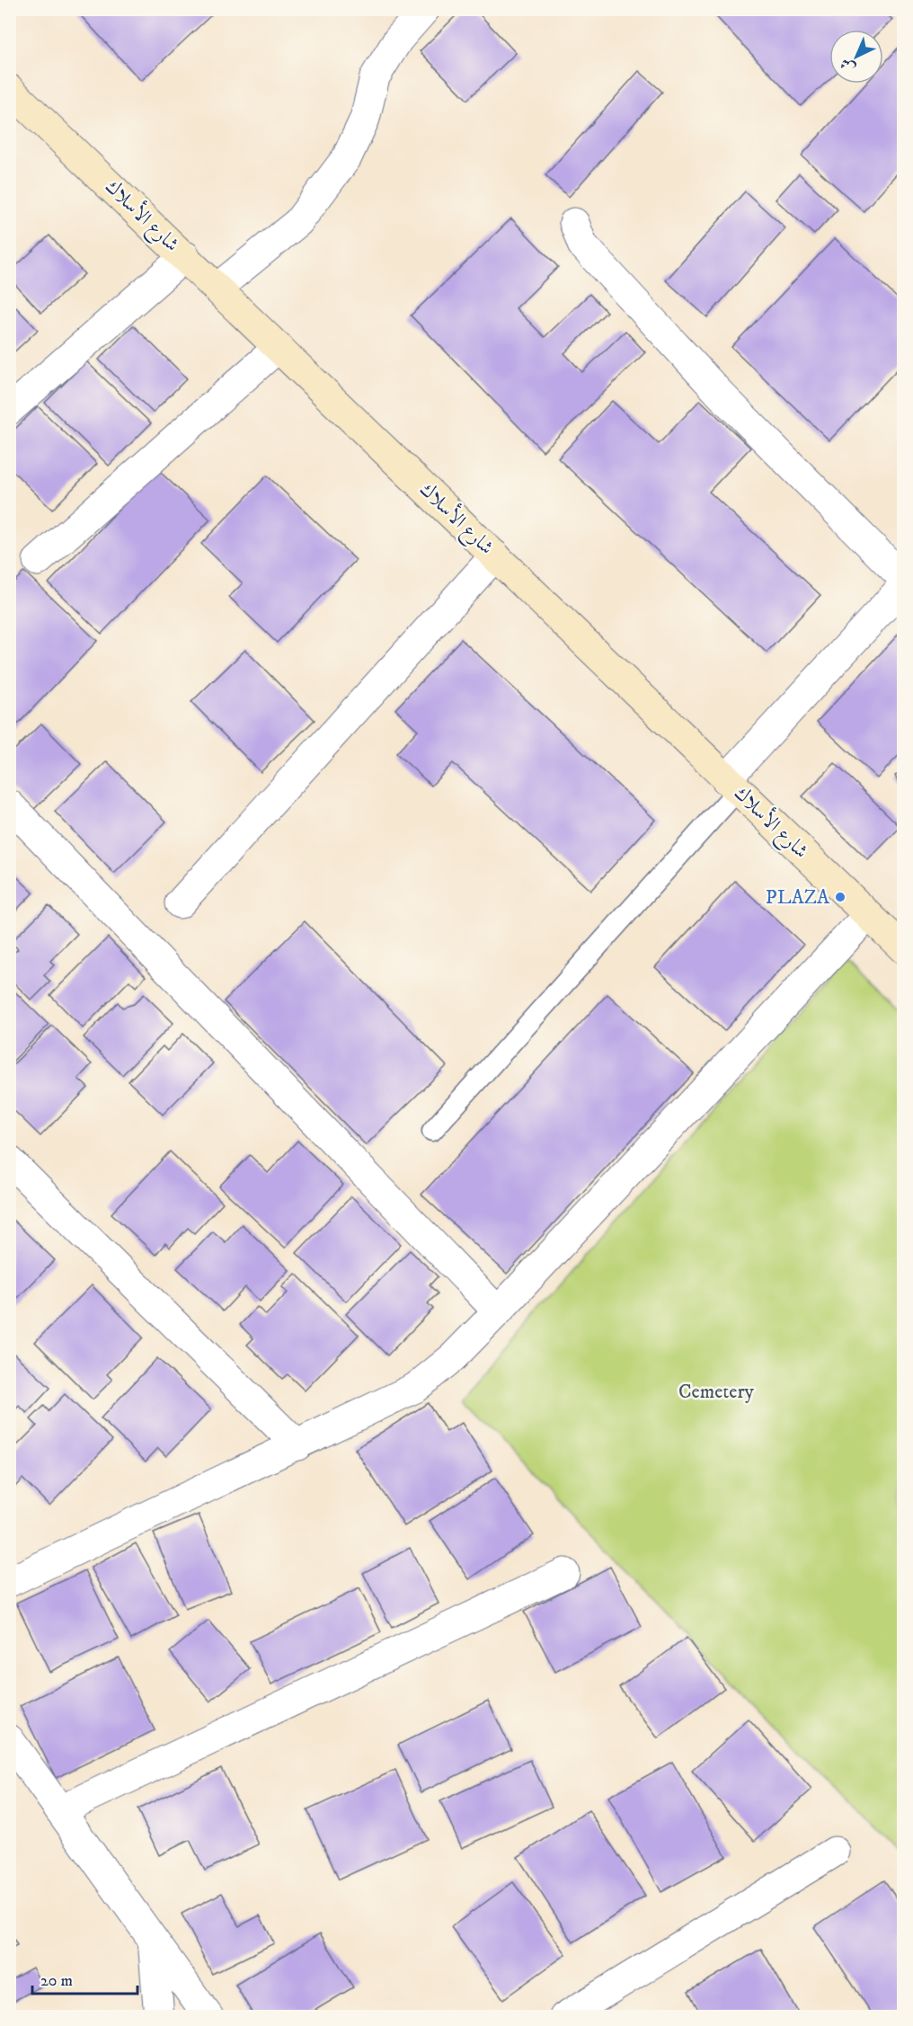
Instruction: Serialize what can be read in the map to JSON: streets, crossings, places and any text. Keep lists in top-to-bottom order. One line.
{"streets":{"street":["شارع الأسلاك"]},"parks":["Cemetery"],"places":["PLAZA"],"scale_bar":"20 m","north":"bottom left"}
